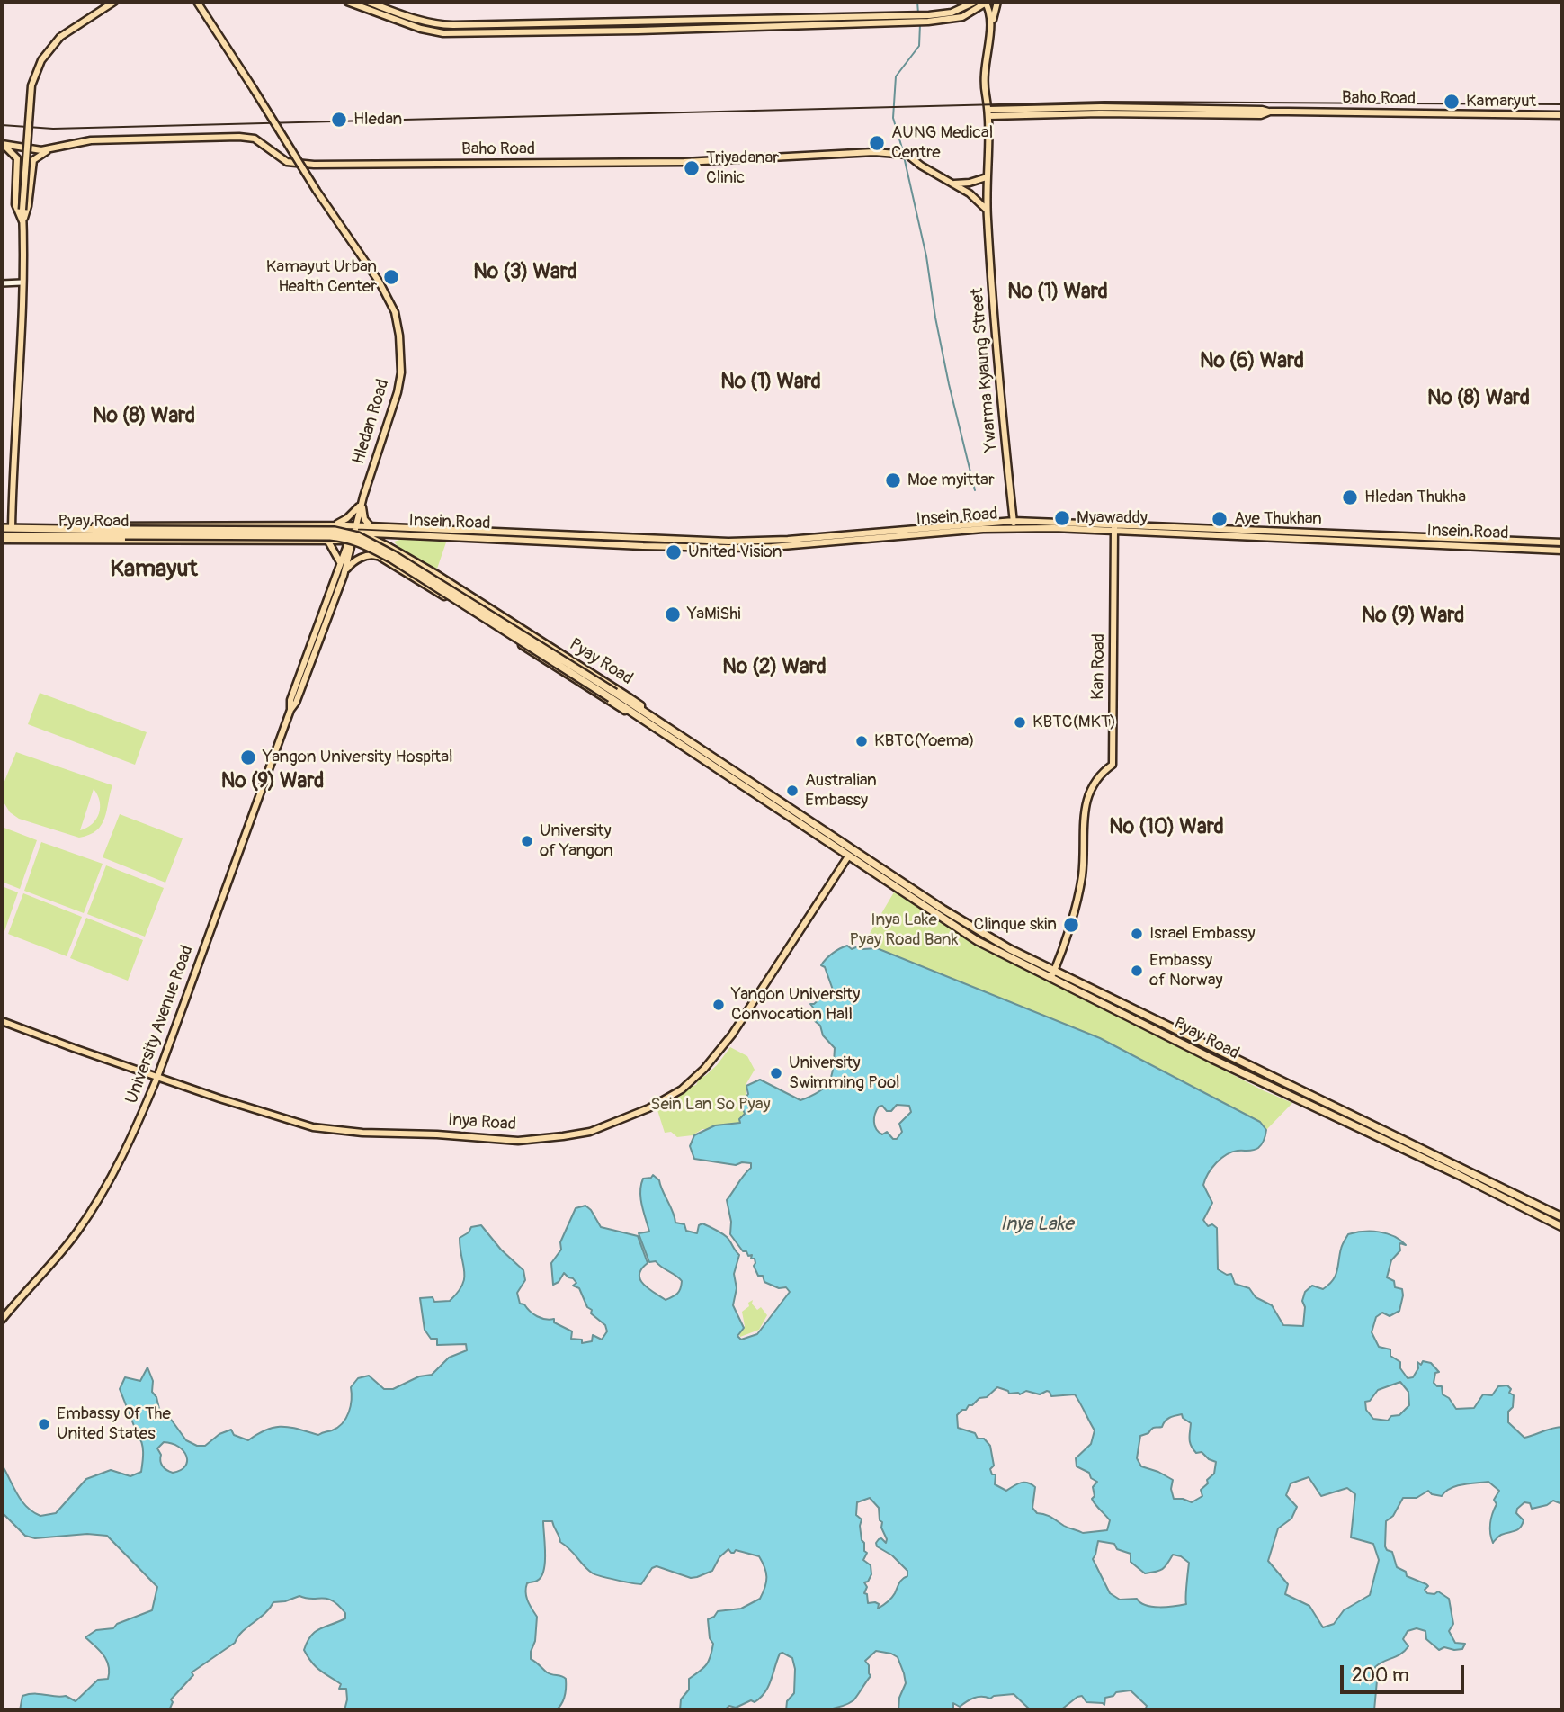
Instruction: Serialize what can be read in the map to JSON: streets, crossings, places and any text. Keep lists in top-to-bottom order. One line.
{"streets":{"highway":["Pyay Road"],"main road":["Baho Road","Ywarma Kyaung Street","Hledan Road","Insein Road","Kan Road","University Avenue Road","Inya Road"]},"crossings":[["Baho Road","Ywarma Kyaung Street"],["Ywarma Kyaung Street","Insein Road"],["Hledan Road","Insein Road"],["Hledan Road","Pyay Road"],["Hledan Road","University Avenue Road"],["Insein Road","Pyay Road"],["Insein Road","Kan Road"],["Insein Road","University Avenue Road"],["Pyay Road","Kan Road"],["Pyay Road","University Avenue Road"],["Pyay Road","Inya Road"],["University Avenue Road","Inya Road"]],"districts":["No (3) Ward","No (1) Ward","No (6) Ward","No (1) Ward","No (8) Ward","No (8) Ward","Kamayut","No (9) Ward","No (2) Ward","No (9) Ward","No (10) Ward"],"water":["Inya Lake"],"parks":["Inya Lake Pyay Road Bank","Sein Lan So Pyay"],"places":["Kamaryut","Hledan","AUNG Medical Centre","Triyadanar Clinic","Kamayut Urban Health Center","Moe myittar","Hledan Thukha","Myawaddy","Aye Thukhan","United Vision","YaMiShi","KBTC(MKT)","KBTC(Yoema)","Yangon University Hospital","Australian Embassy","University of Yangon","Clinque skin","Israel Embassy","Embassy of Norway","Yangon University Convocation Hall","University Swimming Pool","Embassy Of The United States"],"scale_bar":"200 m"}
